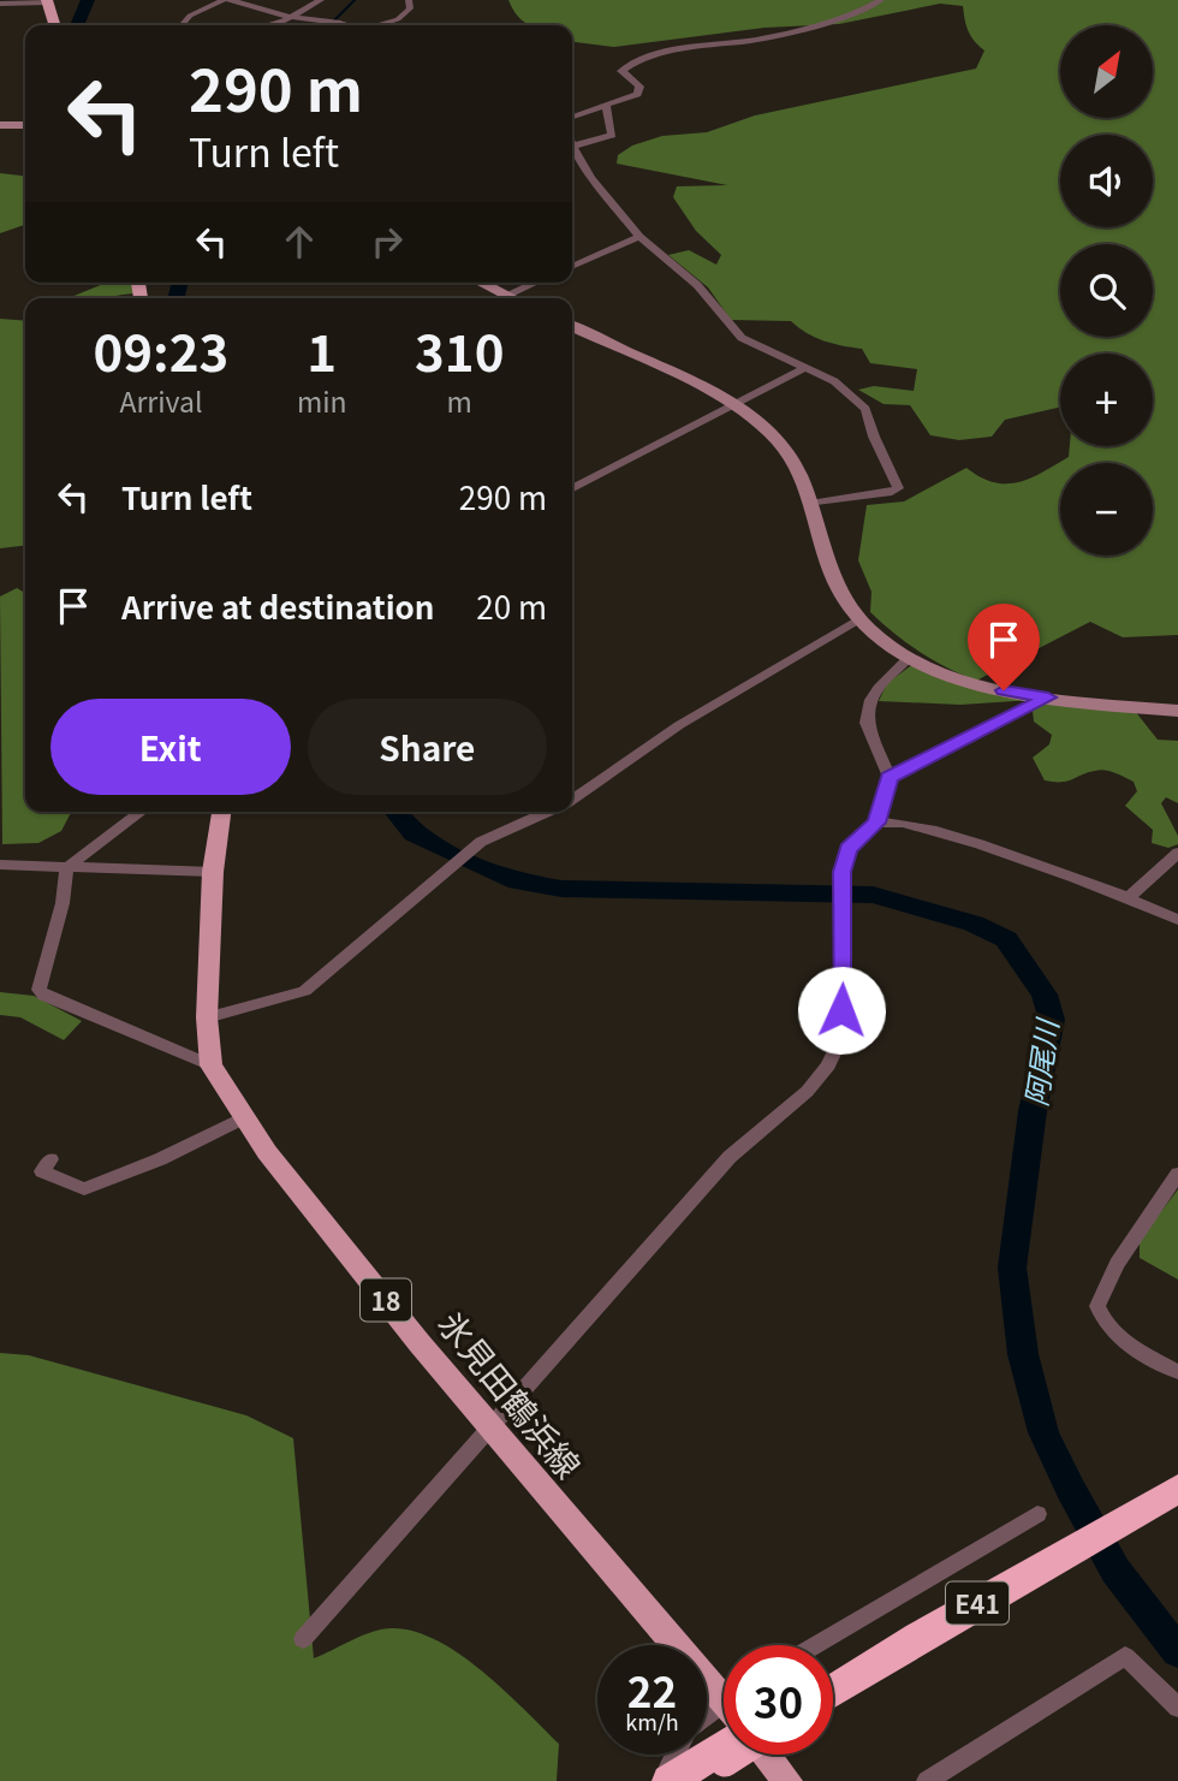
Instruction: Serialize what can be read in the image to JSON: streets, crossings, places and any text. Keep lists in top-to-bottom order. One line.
{"streets":{"highway":["E41"],"main road":["18","氷見田鶴浜線"]},"water":["阿尾川"],"north":"top right","page":{"map_buttons":["+","−"],"turn":["290 m","Turn left"],"eta":["09:23","Arrival","1","min","310","m"],"list":[{"name":"Turn left","value":"290 m"},{"name":"Arrive at destination","value":"20 m"}],"buttons":["Exit","Share"],"speed":"22 km/h","limit":"30"}}
